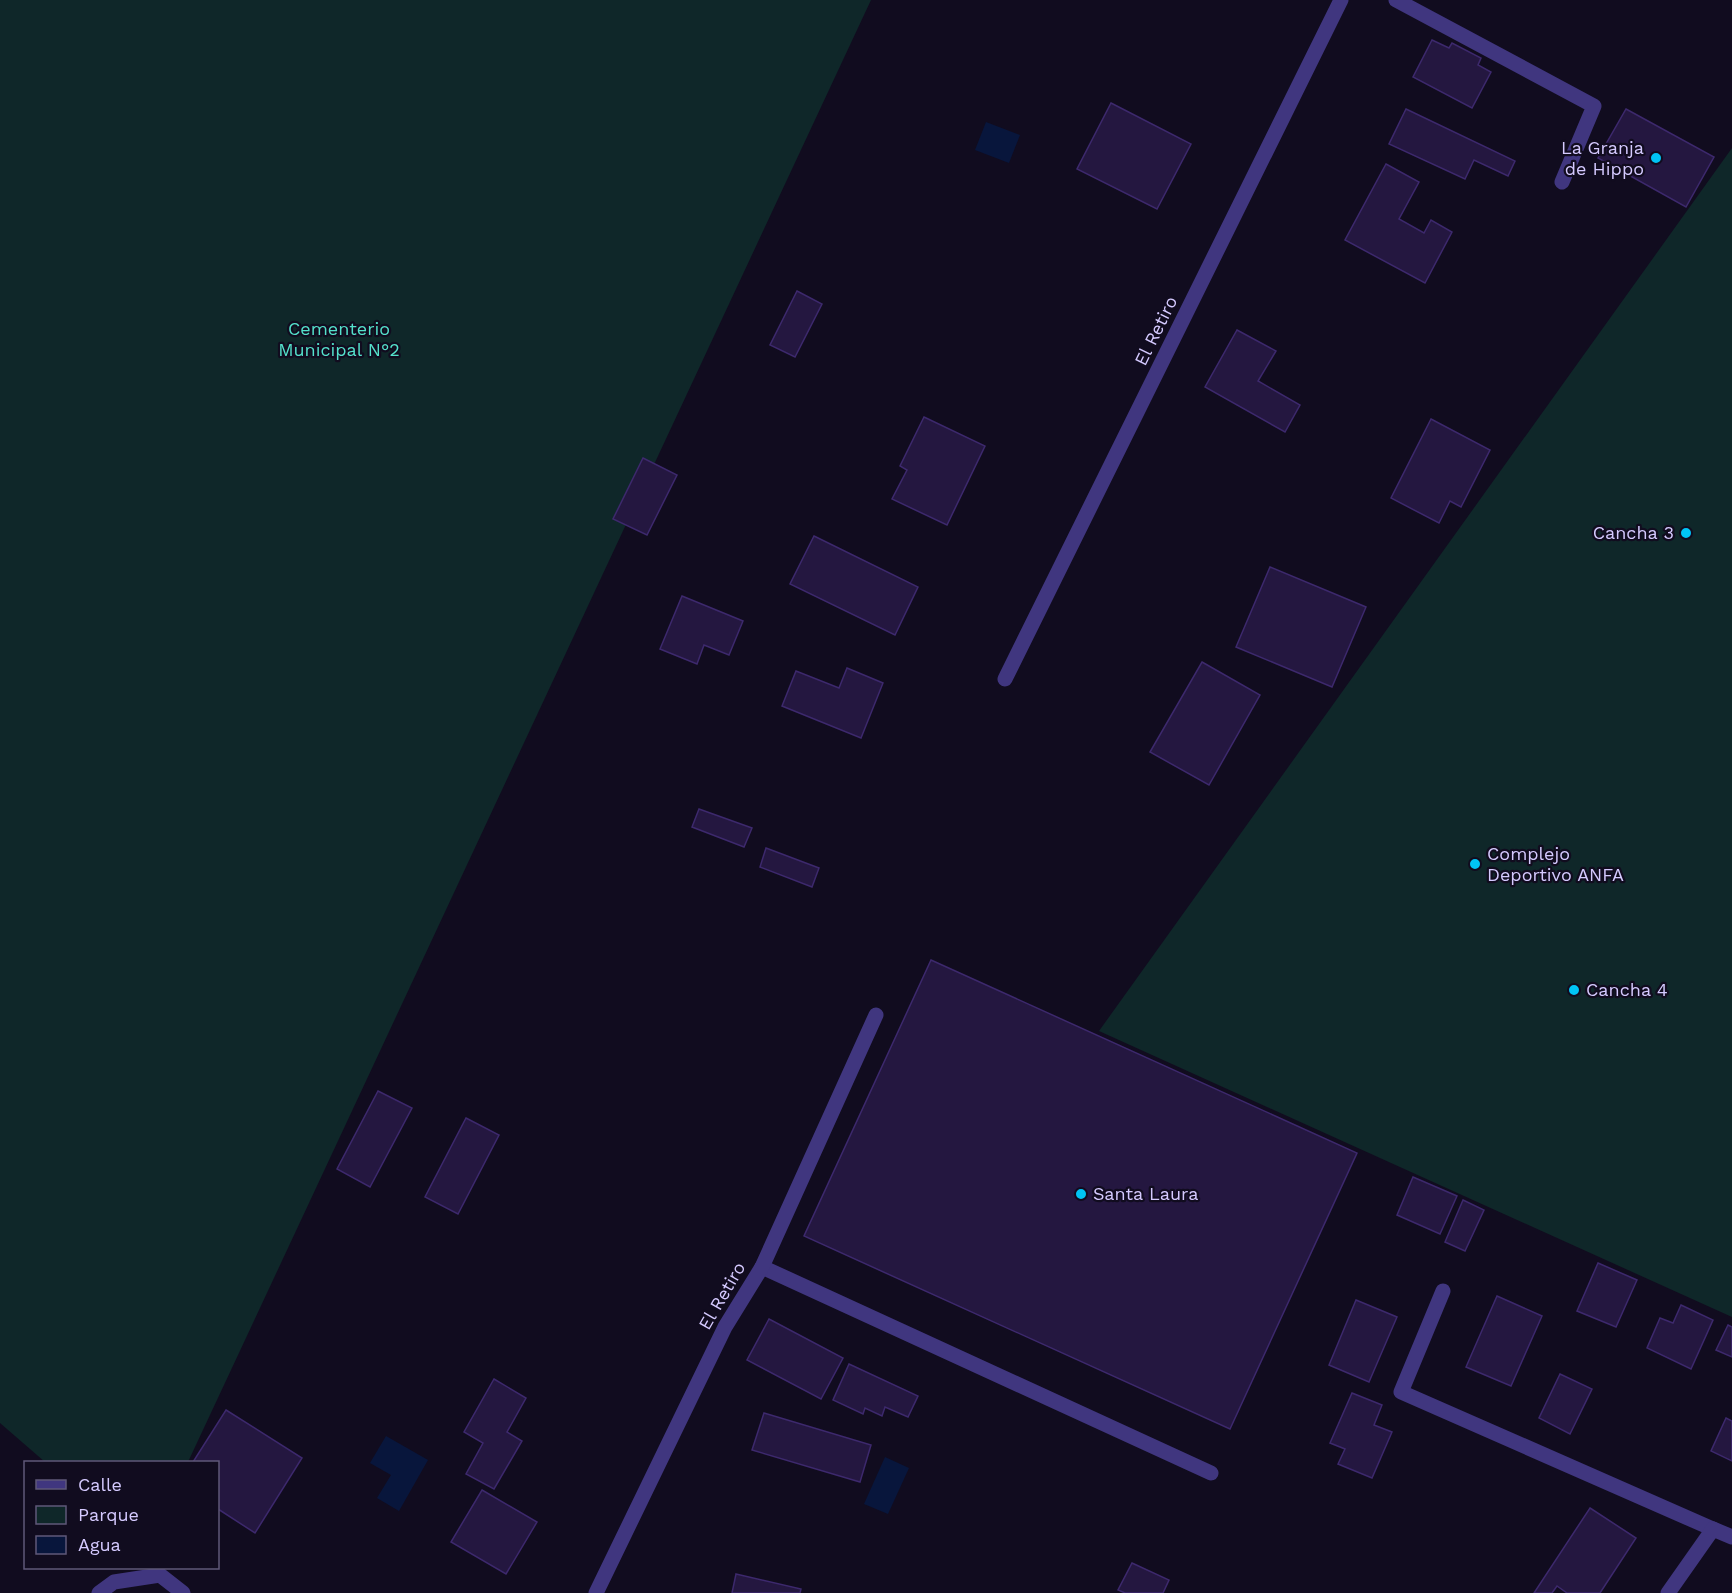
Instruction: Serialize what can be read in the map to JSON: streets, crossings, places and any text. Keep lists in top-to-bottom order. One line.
{"streets":{"street":["El Retiro"]},"parks":["Cementerio Municipal N°2"],"places":["La Granja de Hippo","Cancha 3","Complejo Deportivo ANFA","Cancha 4","Santa Laura"],"legend":["Calle","Parque","Agua"]}
